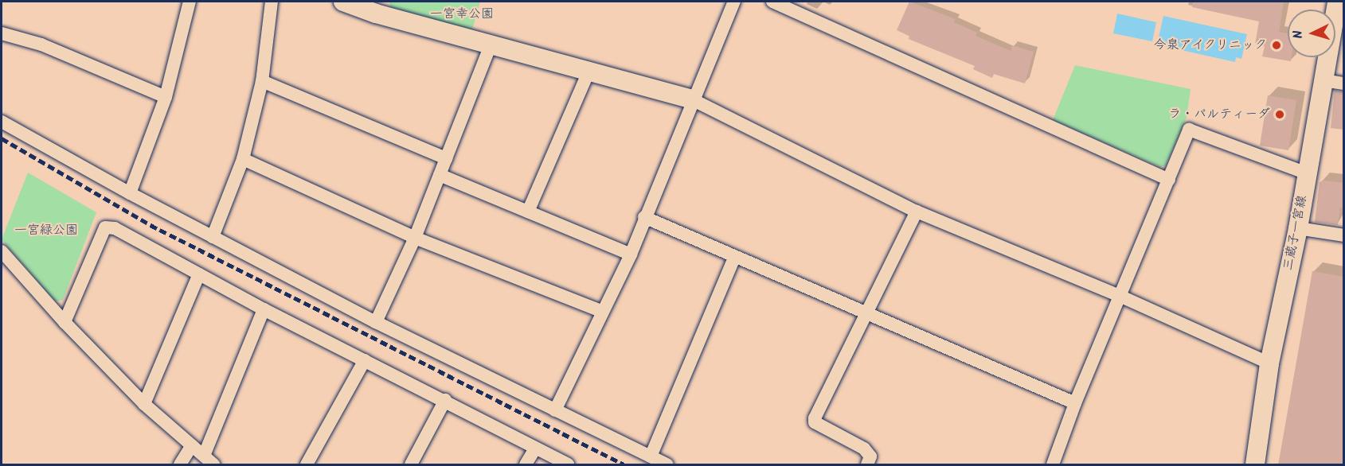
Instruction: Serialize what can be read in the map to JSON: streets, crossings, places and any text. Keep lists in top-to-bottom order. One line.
{"streets":{"main road":["三蔵子一宮線"]},"parks":["一宮幸公園","一宮緑公園"],"places":["今泉アイクリニック","ラ・パルティーダ"],"north":"left"}
